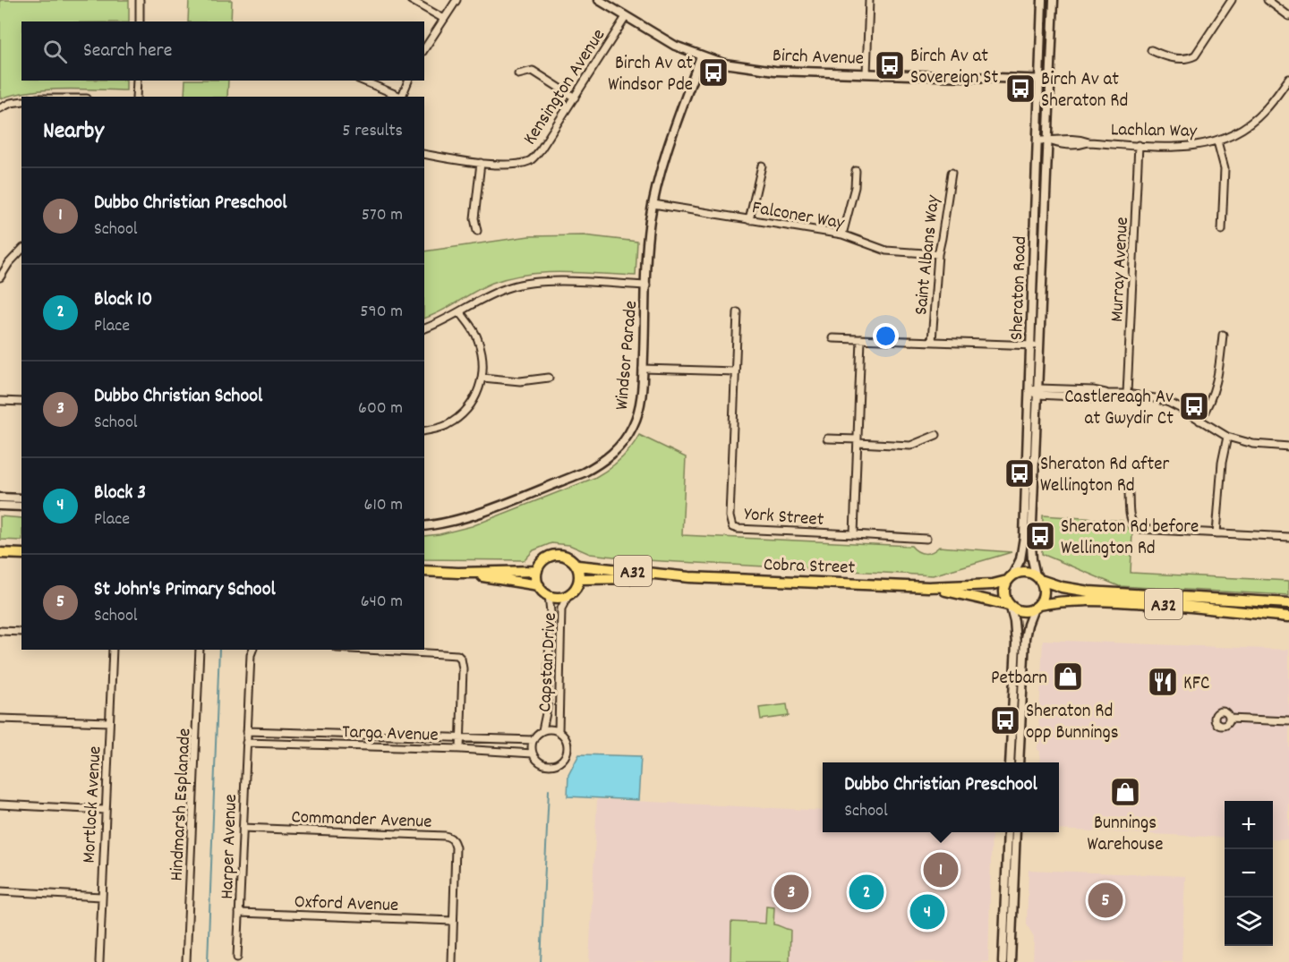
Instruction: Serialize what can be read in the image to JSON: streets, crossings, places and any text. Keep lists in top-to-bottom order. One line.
{"streets":{"highway":["Cobra Street","A32"],"street":["Birch Avenue","Kensington Avenue","Lachlan Way","Falconer Way","Saint Albans Way","Murray Avenue","Sheraton Road","Windsor Parade","York Street","Capstan Drive","Targa Avenue","Mortlock Avenue","Hindmarsh Esplanade","Commander Avenue","Harper Avenue","Oxford Avenue"]},"crossings":[["Birch Avenue","Kensington Avenue"],["Birch Avenue","Sheraton Road"],["Birch Avenue","Windsor Parade"],["Lachlan Way","Murray Avenue"],["Lachlan Way","Sheraton Road"],["Falconer Way","Saint Albans Way"],["Falconer Way","Windsor Parade"],["Sheraton Road","Cobra Street"],["Sheraton Road","A32"],["Cobra Street","A32"],["Cobra Street","Capstan Drive"],["A32","Capstan Drive"],["Capstan Drive","Targa Avenue"],["Targa Avenue","Harper Avenue"],["Commander Avenue","Harper Avenue"],["Commander Avenue","Oxford Avenue"],["Harper Avenue","Oxford Avenue"]],"places":{"bus stop":["Birch Av at Sovereign St","Birch Av at Windsor Pde","Birch Av at Sheraton Rd","Castlereagh Av at Gwydir Ct","Sheraton Rd after Wellington Rd","Sheraton Rd before Wellington Rd","Sheraton Rd opp Bunnings"],"shop":["Petbarn","Bunnings Warehouse"],"restaurant":["KFC"]},"page":{"search":"Search here","heading":["Nearby","5 results"],"list":[{"mark":"1","name":"Dubbo Christian Preschool","note":"School","value":"570 m"},{"mark":"2","name":"Block 10","note":"Place","value":"590 m"},{"mark":"3","name":"Dubbo Christian School","note":"School","value":"600 m"},{"mark":"4","name":"Block 3","note":"Place","value":"610 m"},{"mark":"5","name":"St John's Primary School","note":"School","value":"640 m"}],"popup":["Dubbo Christian Preschool","School"],"map_buttons":["+","−"],"pins":["1","2","3","5","4"]}}
